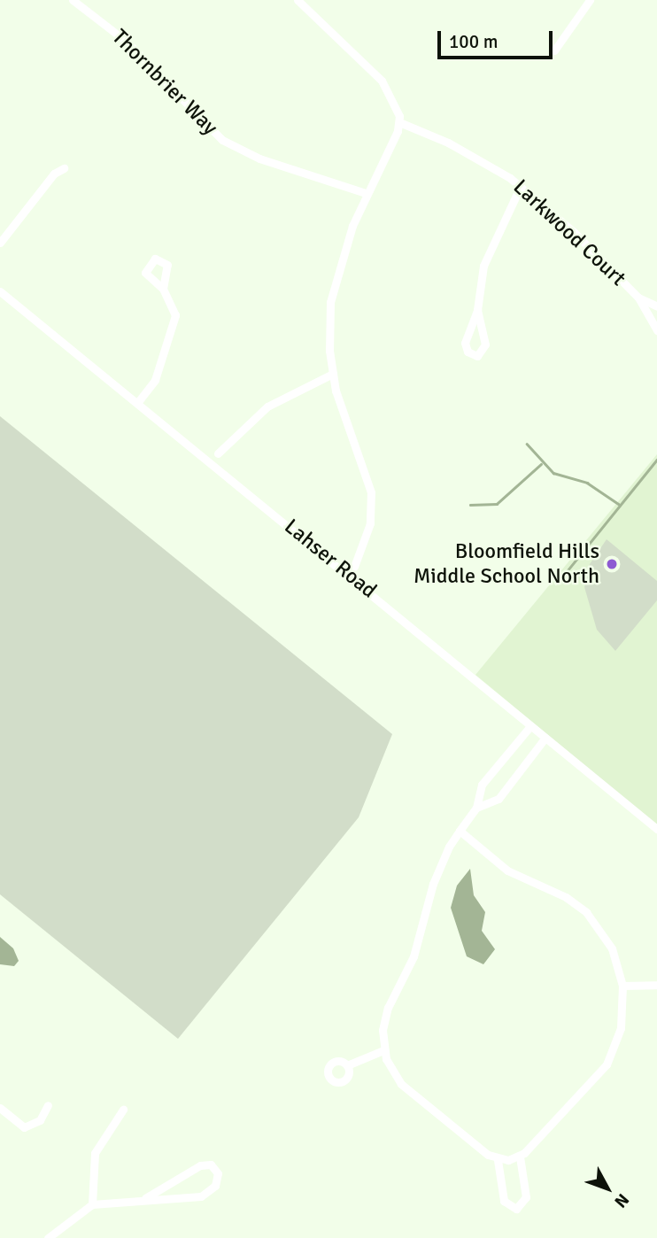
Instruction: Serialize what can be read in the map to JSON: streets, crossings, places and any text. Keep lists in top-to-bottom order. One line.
{"streets":{"street":["Thornbrier Way","Larkwood Court","Lahser Road"]},"places":["Bloomfield Hills Middle School North"],"scale_bar":"100 m","north":"bottom right"}
